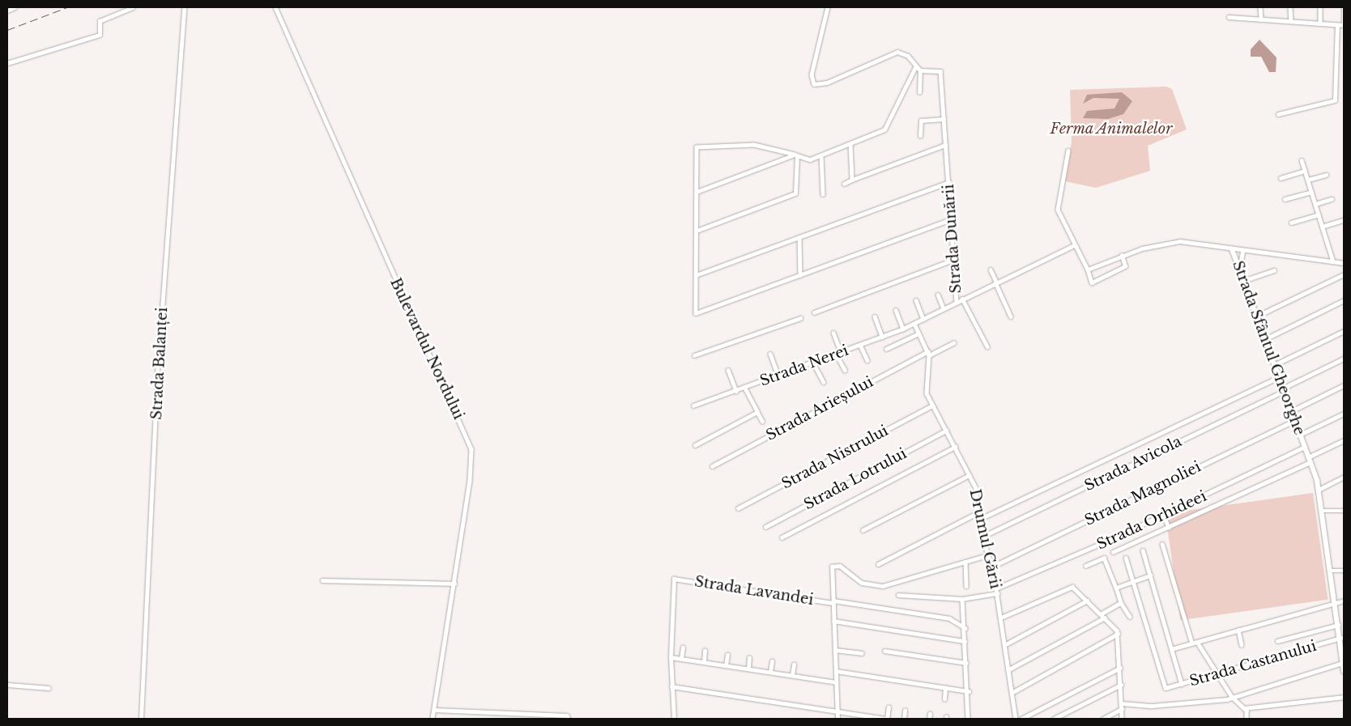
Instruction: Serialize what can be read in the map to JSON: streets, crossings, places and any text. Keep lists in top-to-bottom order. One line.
{"streets":{"street":["Strada Dunării","Strada Sfântul Gheorghe","Bulevardul Nordului","Strada Balanței","Strada Nerei","Strada Arieșului","Strada Nistrului","Strada Avicola","Strada Lotrului","Strada Magnoliei","Strada Orhideei","Drumul Gării","Strada Lavandei","Strada Castanului"]},"crossings":[["Strada Sfântul Gheorghe","Strada Avicola"],["Strada Sfântul Gheorghe","Strada Magnoliei"],["Strada Sfântul Gheorghe","Strada Orhideei"],["Strada Sfântul Gheorghe","Strada Castanului"],["Strada Arieșului","Drumul Gării"],["Strada Nistrului","Drumul Gării"],["Strada Avicola","Drumul Gării"],["Strada Lotrului","Drumul Gării"],["Strada Magnoliei","Drumul Gării"],["Strada Orhideei","Drumul Gării"]],"parks":["Ferma Animalelor"]}
